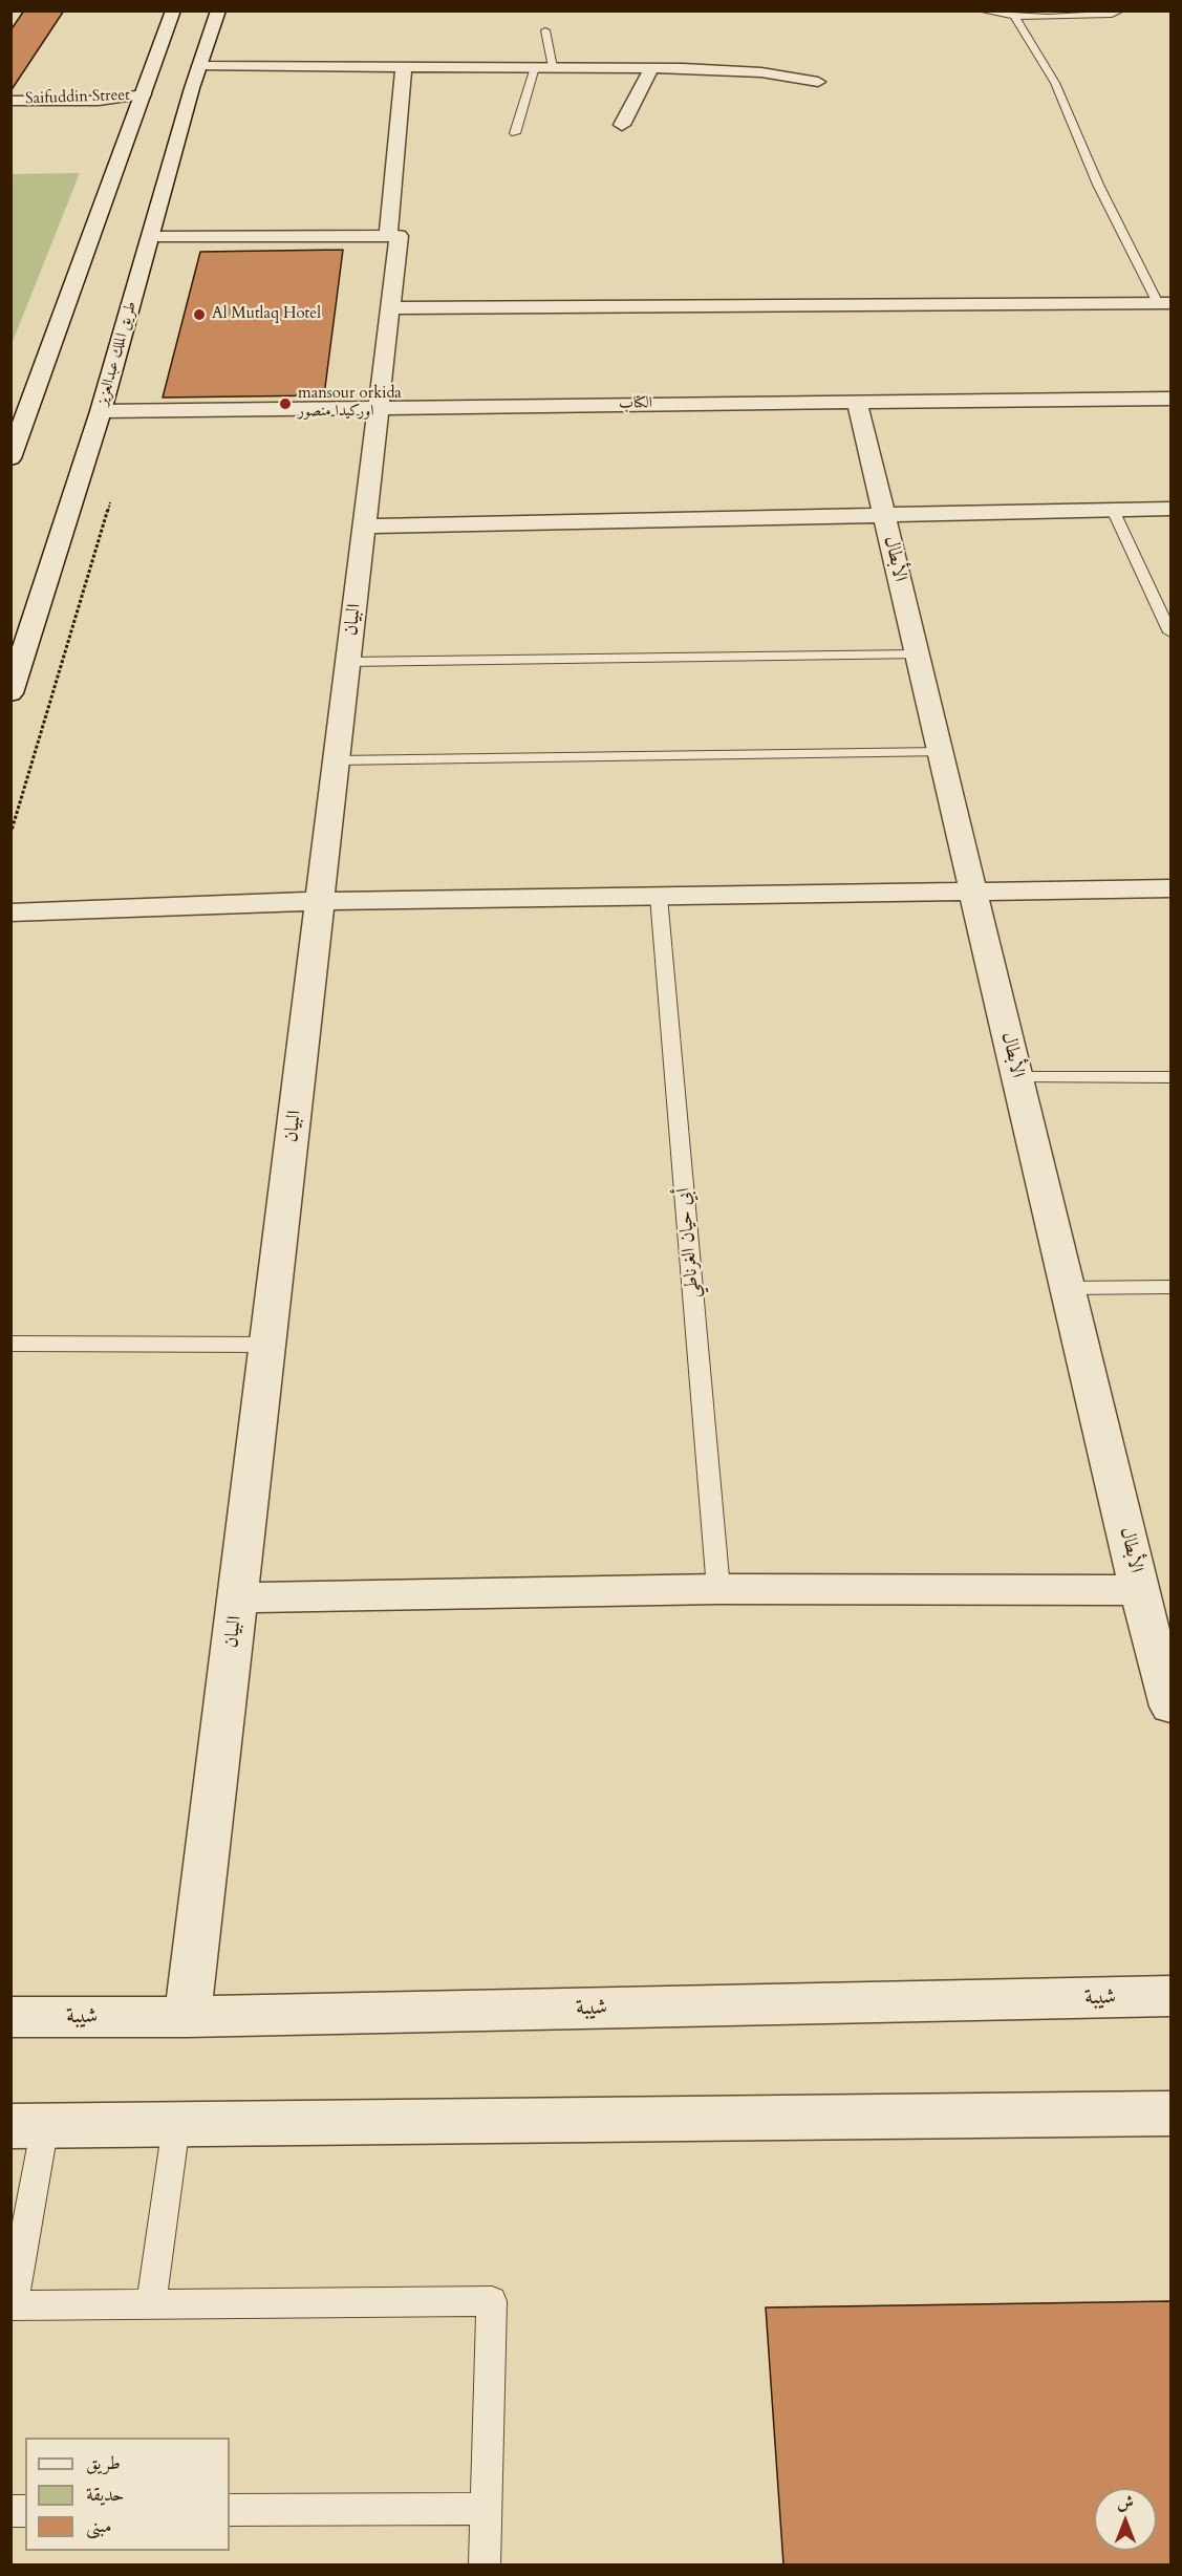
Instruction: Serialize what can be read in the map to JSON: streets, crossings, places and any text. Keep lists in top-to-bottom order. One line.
{"streets":{"street":["Saifuddin Street","طريق الملك عبدالعزيز","الكتاب","الأبطال","البيان","شيبة"],"lane":["أبي حيان الغرناطي"]},"crossings":[["طريق الملك عبدالعزيز","الكتاب"],["الكتاب","الأبطال"],["الكتاب","البيان"],["البيان","شيبة"]],"places":["Al Mutlaq Hotel","mansour orkida اوركيدا منصور"],"legend":["طريق","حديقة","مبنى"],"north":"top"}
